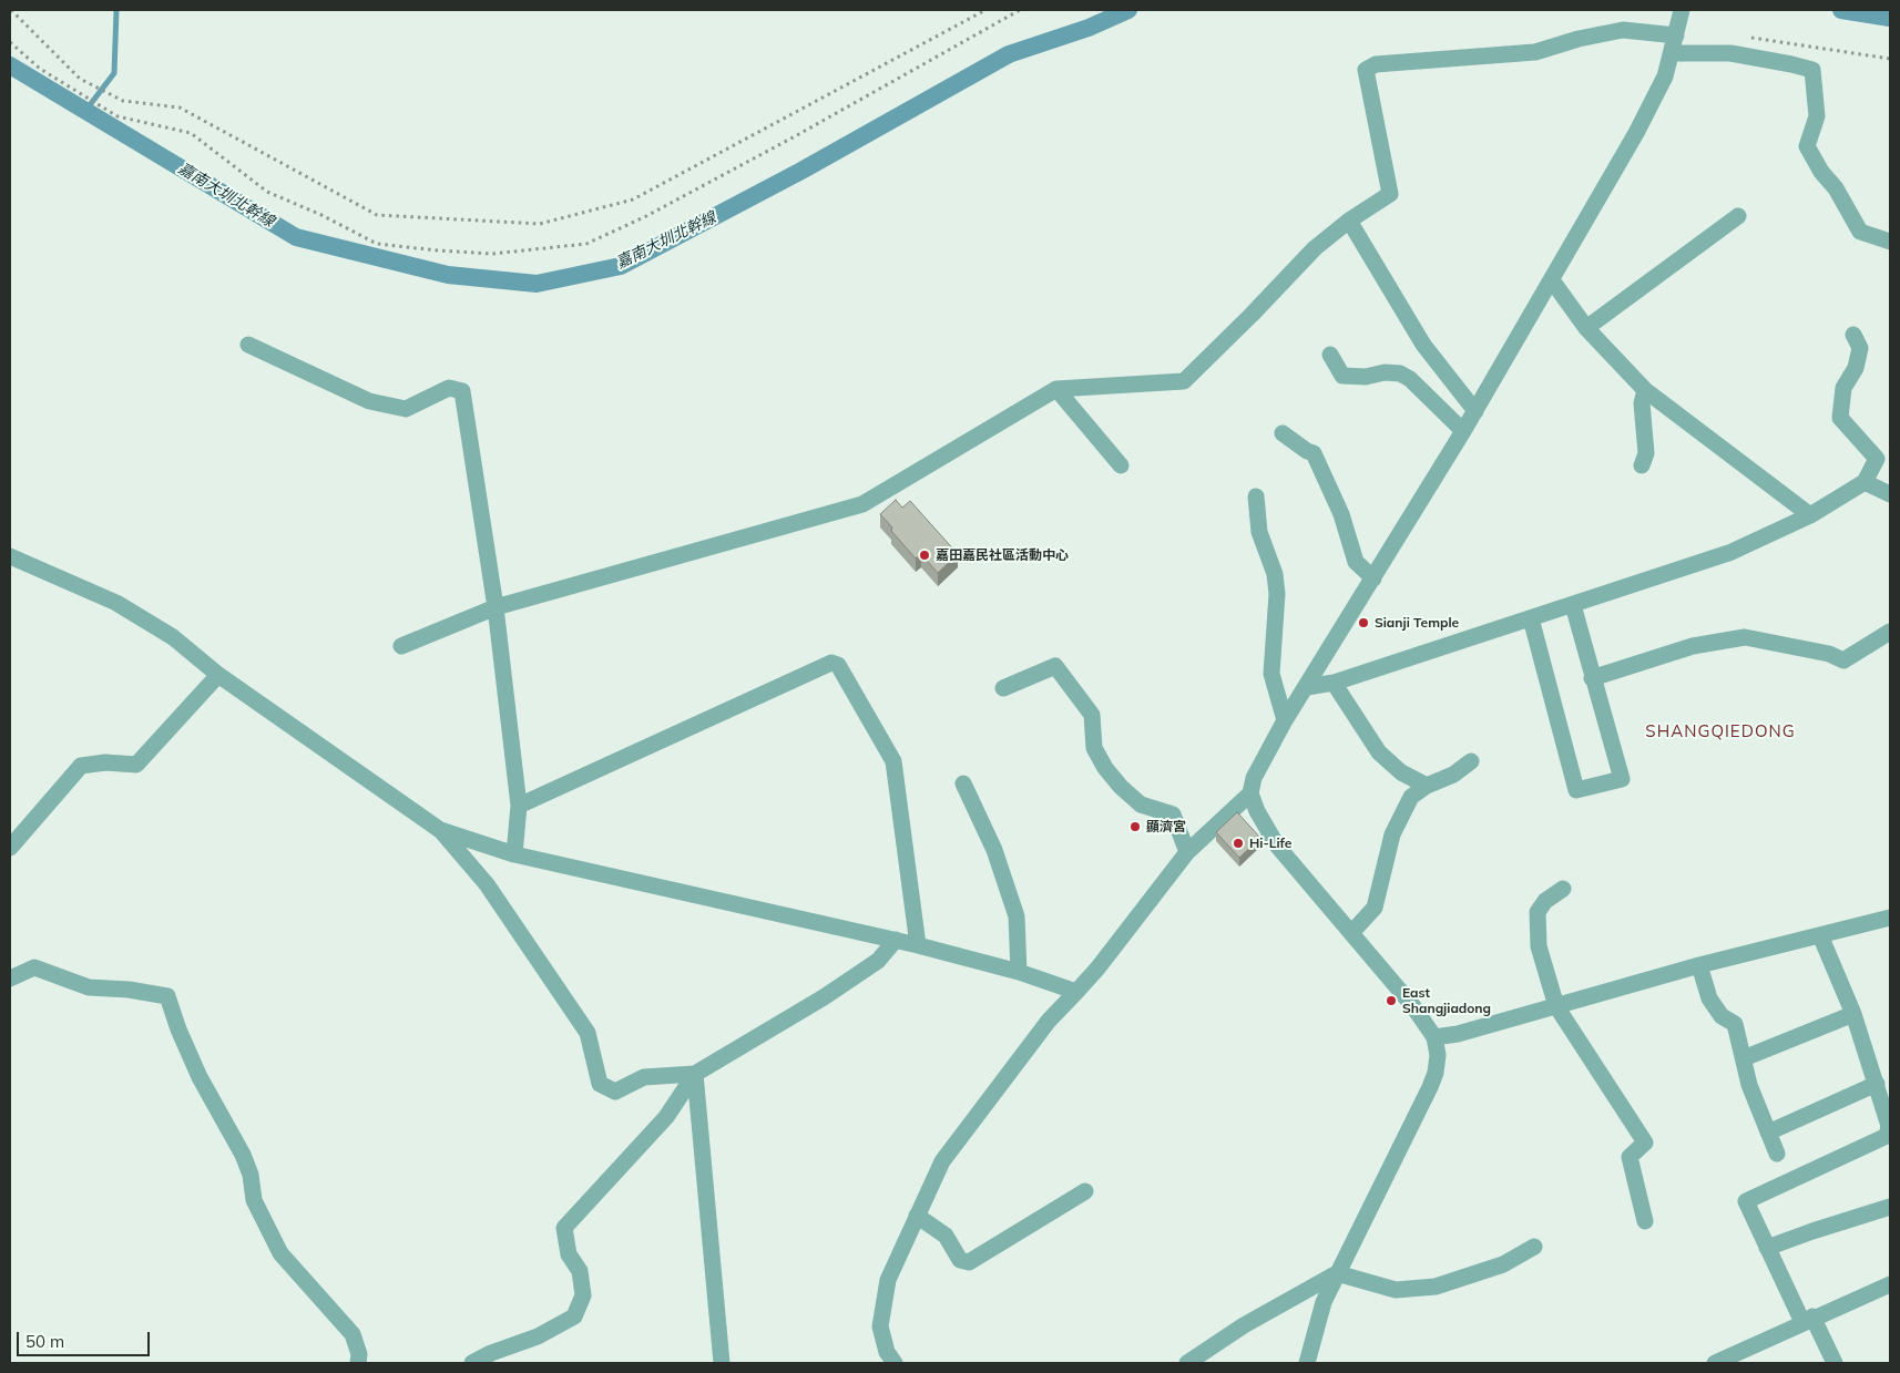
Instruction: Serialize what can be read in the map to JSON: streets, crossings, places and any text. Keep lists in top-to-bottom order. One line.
{"districts":["SHANGQIEDONG"],"water":["嘉南大圳北幹線"],"places":["嘉田嘉民社區活動中心","Sianji Temple","顯濟宮","Hi-Life","East Shangjiadong"],"scale_bar":"50 m"}
